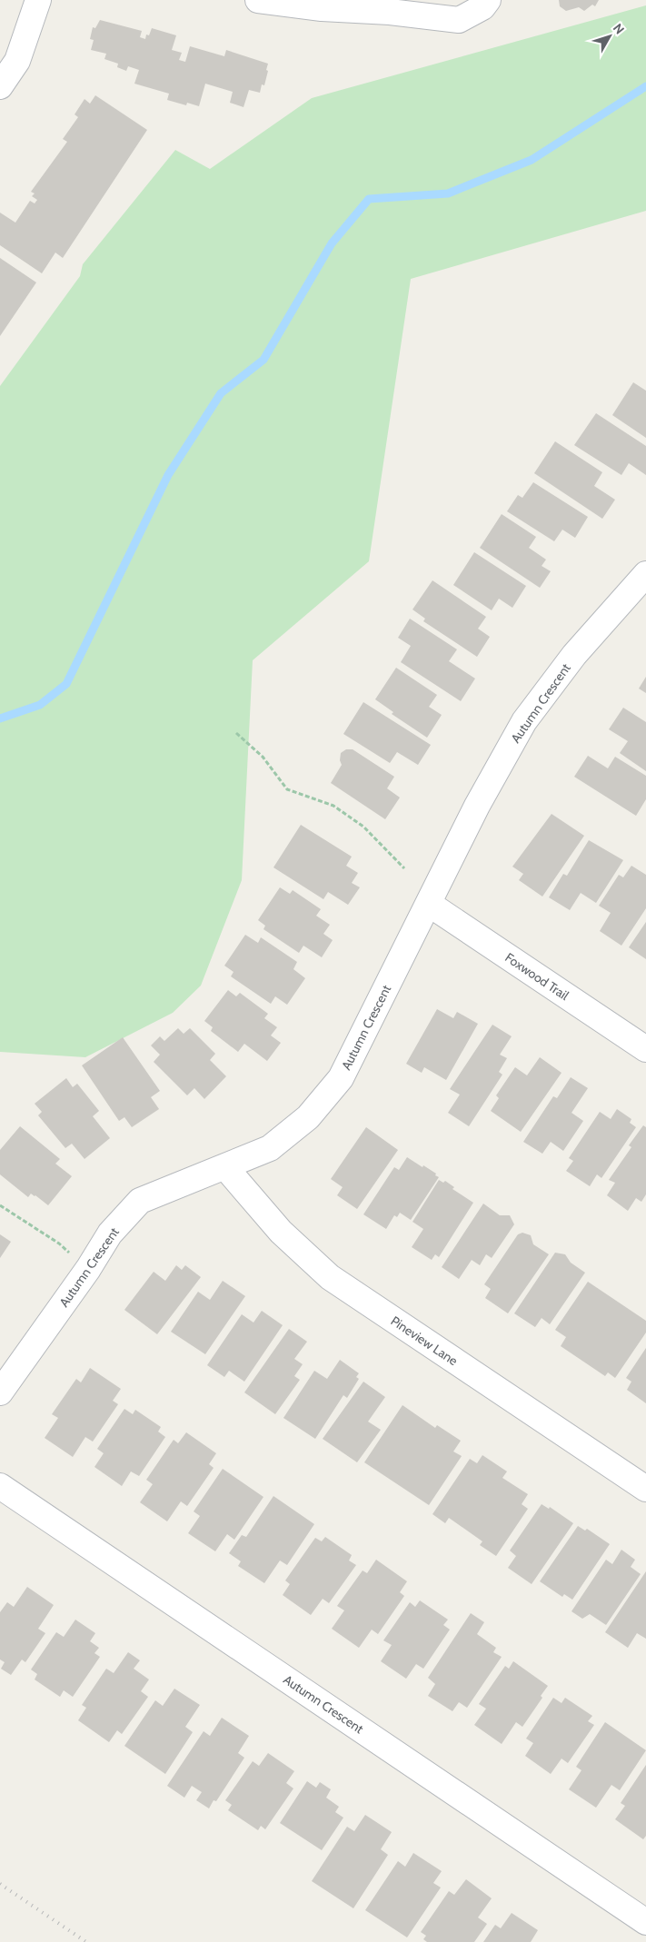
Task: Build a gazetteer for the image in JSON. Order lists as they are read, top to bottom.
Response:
{
  "streets": {
    "street": ["Autumn Crescent", "Foxwood Trail", "Pineview Lane"]
  },
  "crossings": [
    ["Autumn Crescent", "Foxwood Trail"],
    ["Autumn Crescent", "Pineview Lane"]
  ],
  "north": "top right"
}
